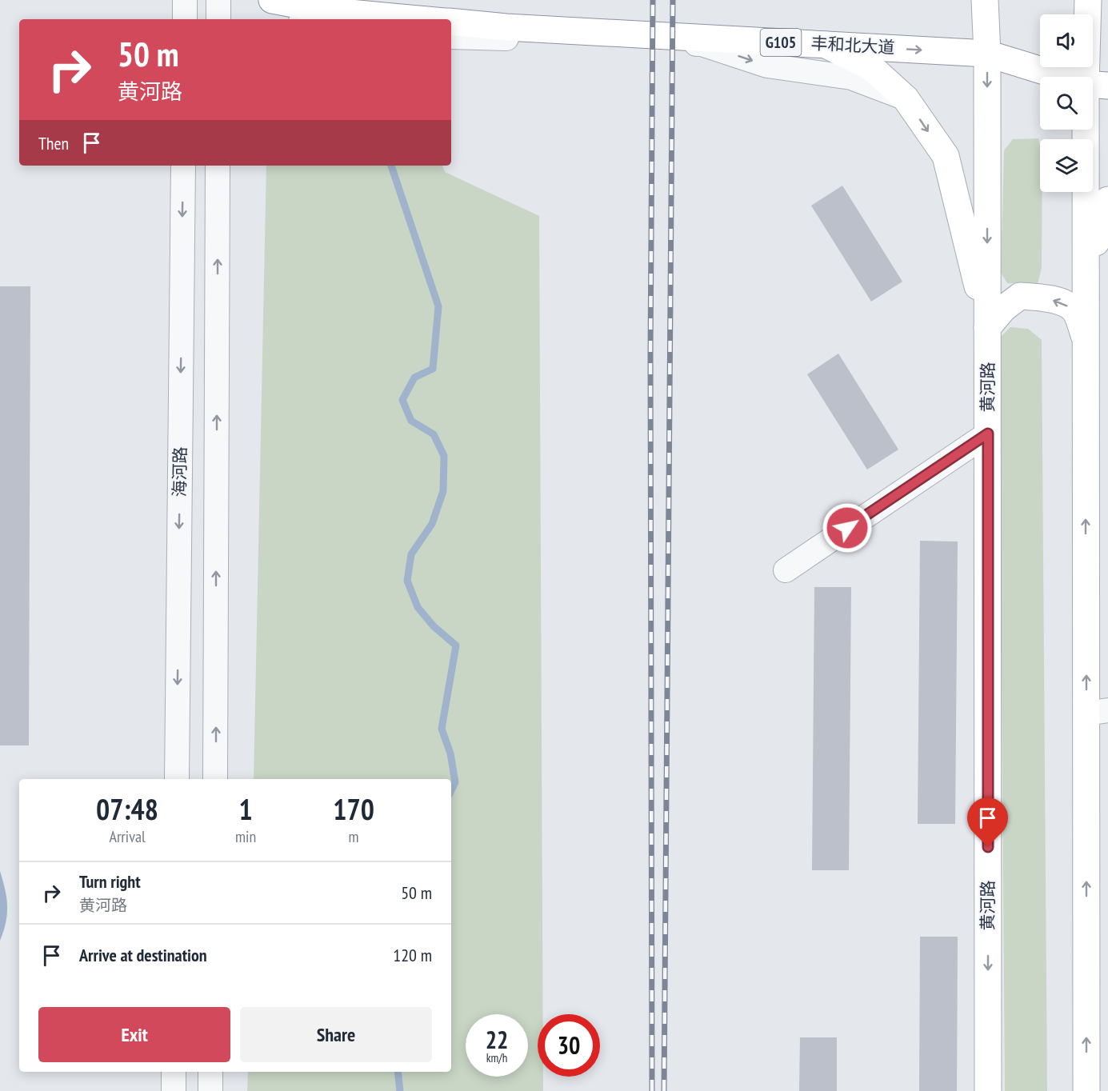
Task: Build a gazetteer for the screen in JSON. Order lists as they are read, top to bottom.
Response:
{
  "streets": {
    "main road": ["G105", "丰和北大道", "黄河路"],
    "street": ["海河路"]
  },
  "crossings": [
    ["丰和北大道", "黄河路"]
  ],
  "page": {
    "turn": ["50 m", "黄河路"],
    "then": "Then",
    "eta": [
      "07:48",
      "Arrival",
      "1",
      "min",
      "170",
      "m"
    ],
    "list": [
      {
        "name": "Turn right",
        "note": "黄河路",
        "value": "50 m"
      },
      {
        "name": "Arrive at destination",
        "value": "120 m"
      }
    ],
    "buttons": ["Exit", "Share"],
    "speed": "22 km/h",
    "limit": "30"
  }
}
